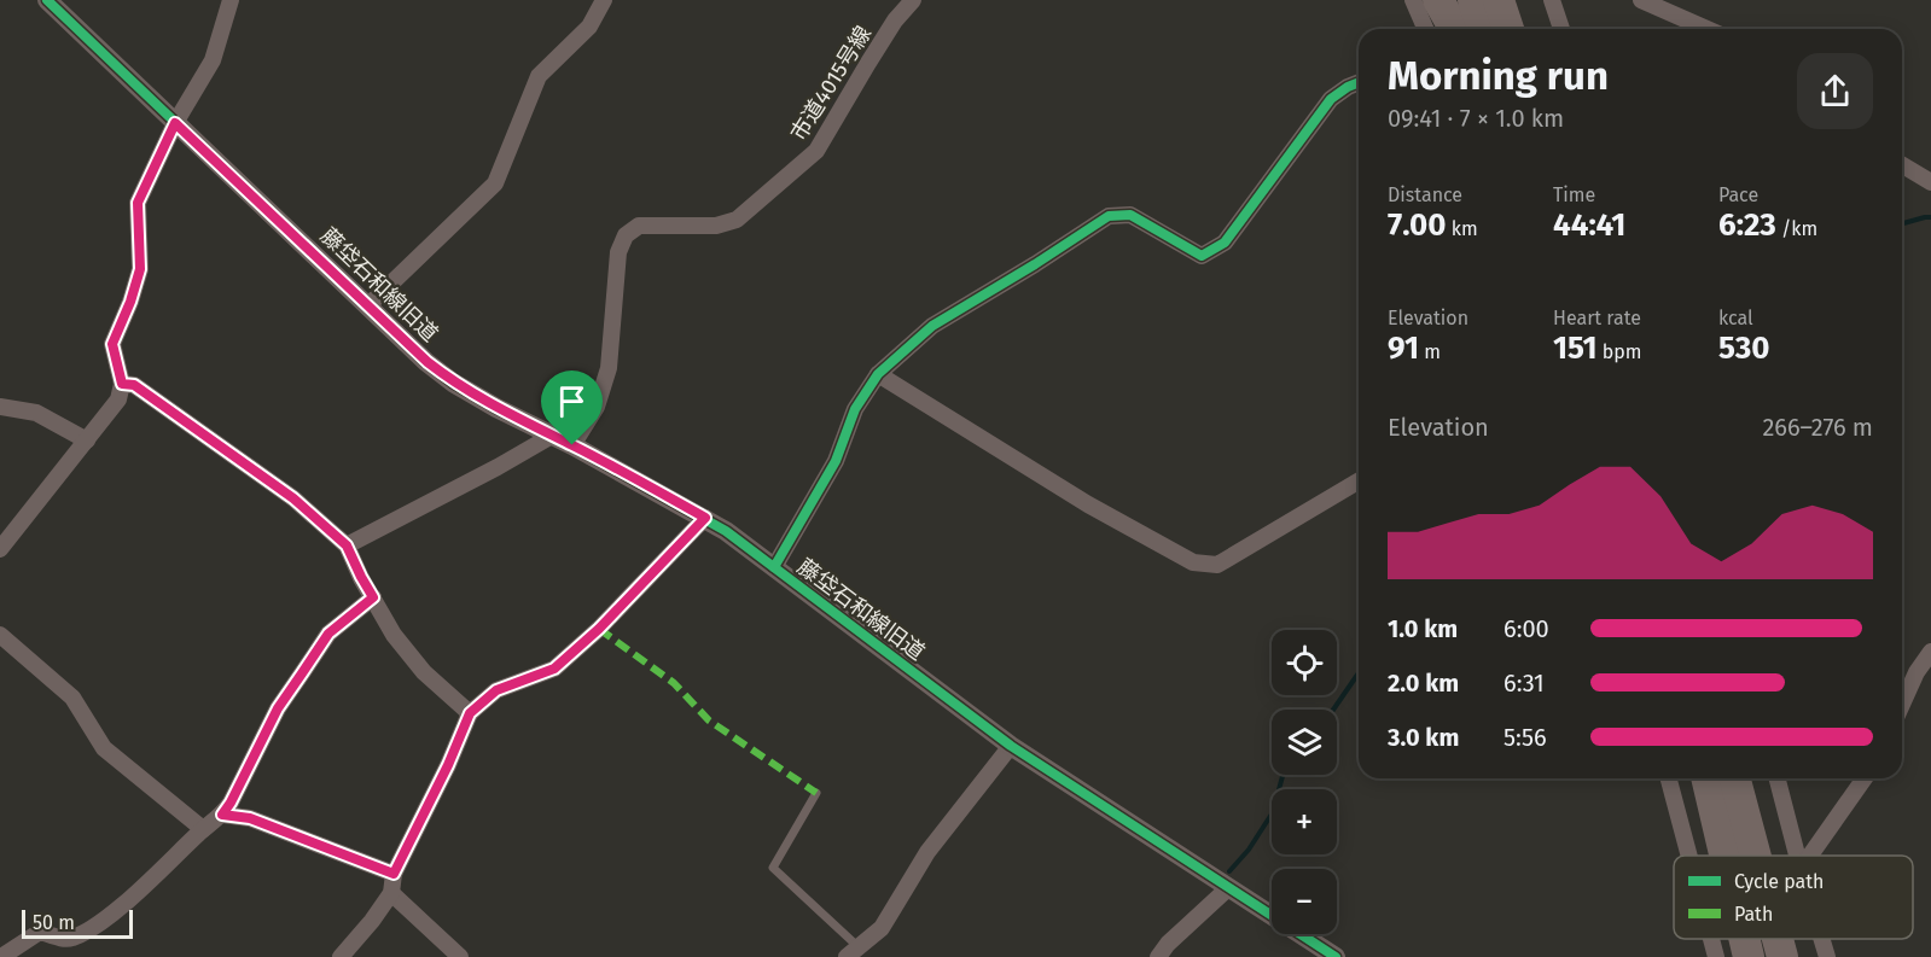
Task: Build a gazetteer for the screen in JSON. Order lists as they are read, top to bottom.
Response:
{
  "streets": {
    "street": ["市道4015号線", "藤垈石和線旧道"]
  },
  "crossings": [
    ["市道4015号線", "藤垈石和線旧道"]
  ],
  "legend": ["Cycle path", "Path"],
  "scale_bar": "50 m",
  "page": {
    "heading": ["Morning run", "09:41 · 7 × 1.0 km"],
    "stats": [
      ["Distance", "7.00 km"],
      ["Time", "44:41"],
      ["Pace", "6:23 /km"],
      ["Elevation", "91 m"],
      ["Heart rate", "151 bpm"],
      ["kcal", "530"]
    ],
    "chart": ["Elevation", "266–276 m"],
    "list": [
      {
        "name": "1.0 km",
        "note": "6:00"
      },
      {
        "name": "2.0 km",
        "note": "6:31"
      },
      {
        "name": "3.0 km",
        "note": "5:56"
      }
    ],
    "map_buttons": ["+", "−"],
    "scale": "50 m"
  }
}
